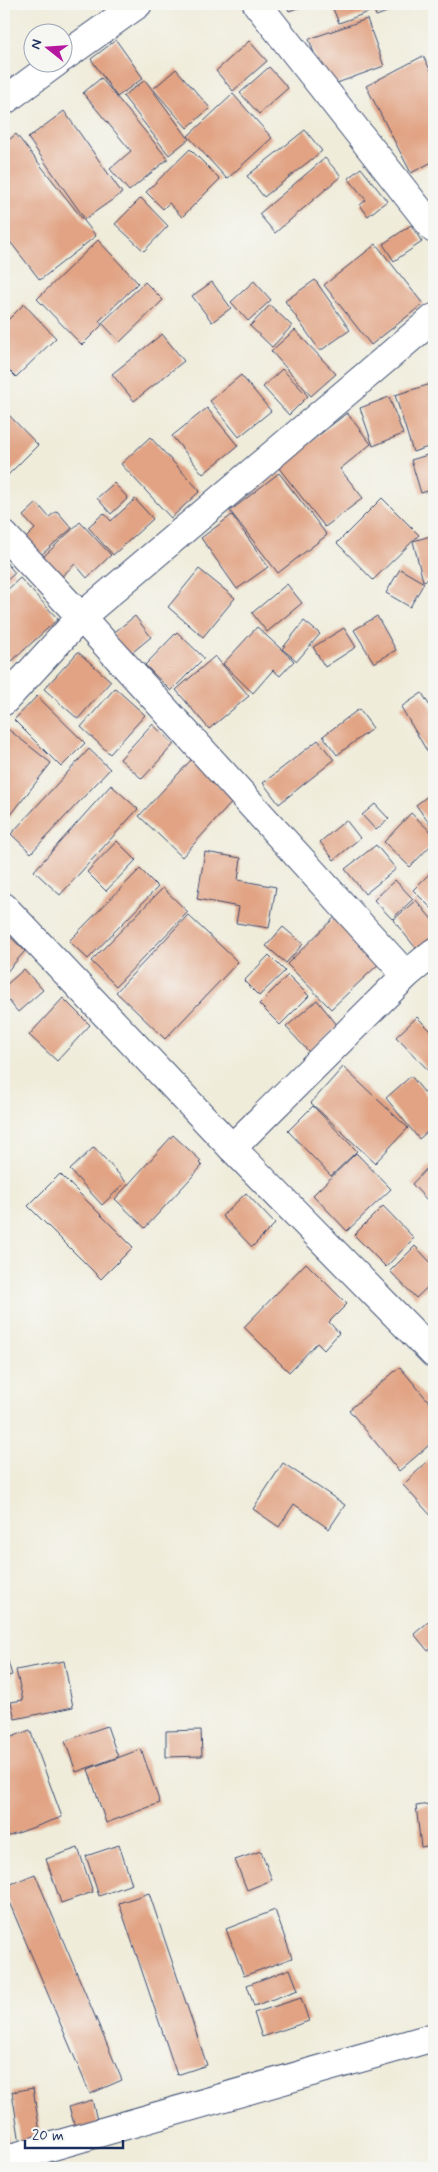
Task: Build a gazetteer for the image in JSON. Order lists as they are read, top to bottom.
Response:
{
  "scale_bar": "20 m",
  "north": "left"
}
